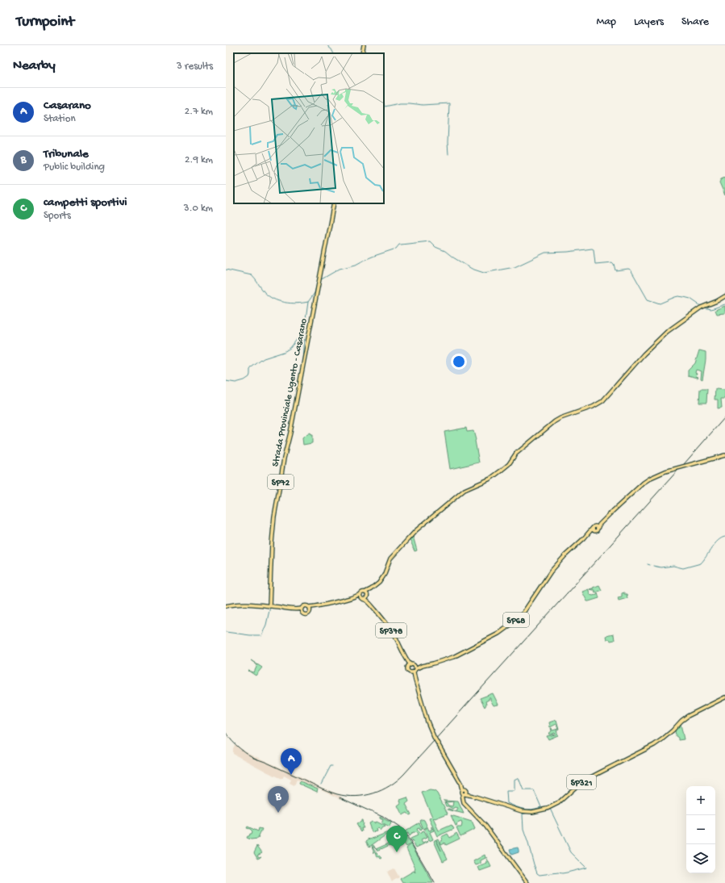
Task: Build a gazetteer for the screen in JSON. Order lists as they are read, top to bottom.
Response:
{
  "streets": {
    "main road": [
      "Strada Provinciale Ugento - Casarano",
      "SP72",
      "SP68",
      "SP378",
      "SP321"
    ]
  },
  "crossings": [
    ["SP68", "SP378"],
    ["SP378", "SP321"]
  ],
  "page": {
    "header": "Turnpoint",
    "nav": ["Map", "Layers", "Share"],
    "heading": ["Nearby", "3 results"],
    "list": [
      {
        "mark": "A",
        "name": "Casarano",
        "note": "Station",
        "value": "2.7 km"
      },
      {
        "mark": "B",
        "name": "Tribunale",
        "note": "Public building",
        "value": "2.9 km"
      },
      {
        "mark": "C",
        "name": "campetti sportivi",
        "note": "Sports",
        "value": "3.0 km"
      }
    ],
    "pins": ["A", "B", "C"],
    "map_buttons": ["+", "−"]
  }
}
